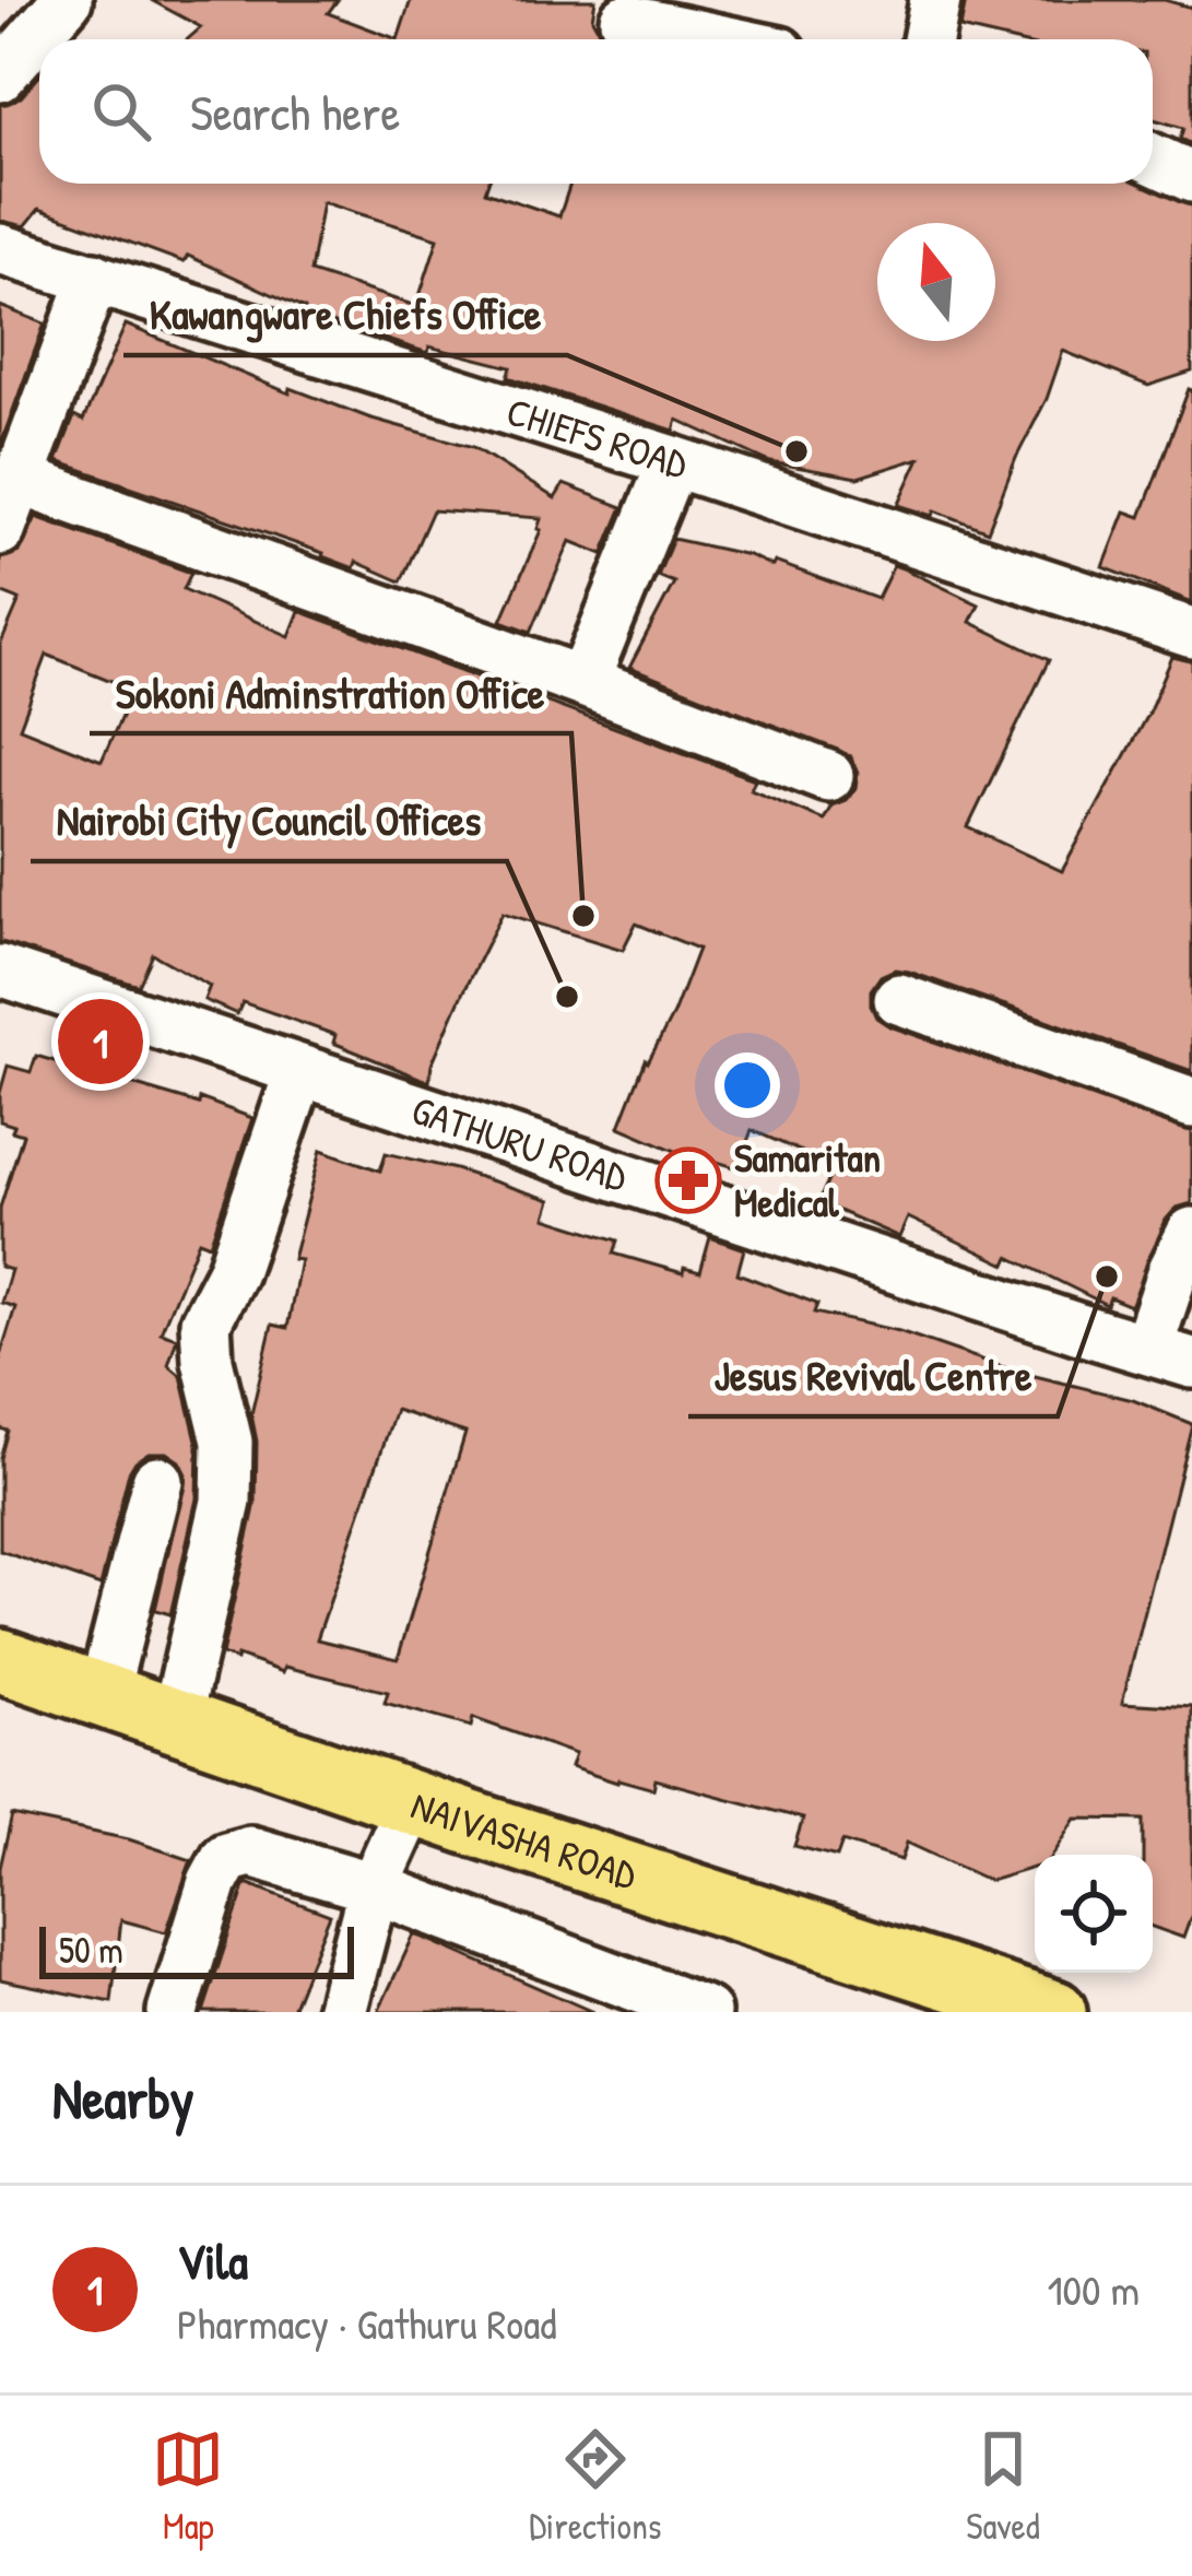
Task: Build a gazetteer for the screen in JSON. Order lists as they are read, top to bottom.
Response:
{
  "streets": {
    "main road": ["NAIVASHA ROAD"],
    "street": ["CHIEFS ROAD", "GATHURU ROAD"]
  },
  "places": {
    "other": [
      "Kawangware Chiefs Office",
      "Sokoni Adminstration Office",
      "Nairobi City Council Offices",
      "Jesus Revival Centre"
    ],
    "pharmacy": ["Samaritan Medical"]
  },
  "scale_bar": "50 m",
  "north": "top",
  "page": {
    "search": "Search here",
    "pins": "1",
    "scale": "50 m",
    "heading": "Nearby",
    "list": [
      {
        "mark": "1",
        "name": "Vila",
        "note": "Pharmacy · Gathuru Road",
        "value": "100 m"
      }
    ],
    "nav": ["Map", "Directions", "Saved"]
  }
}
